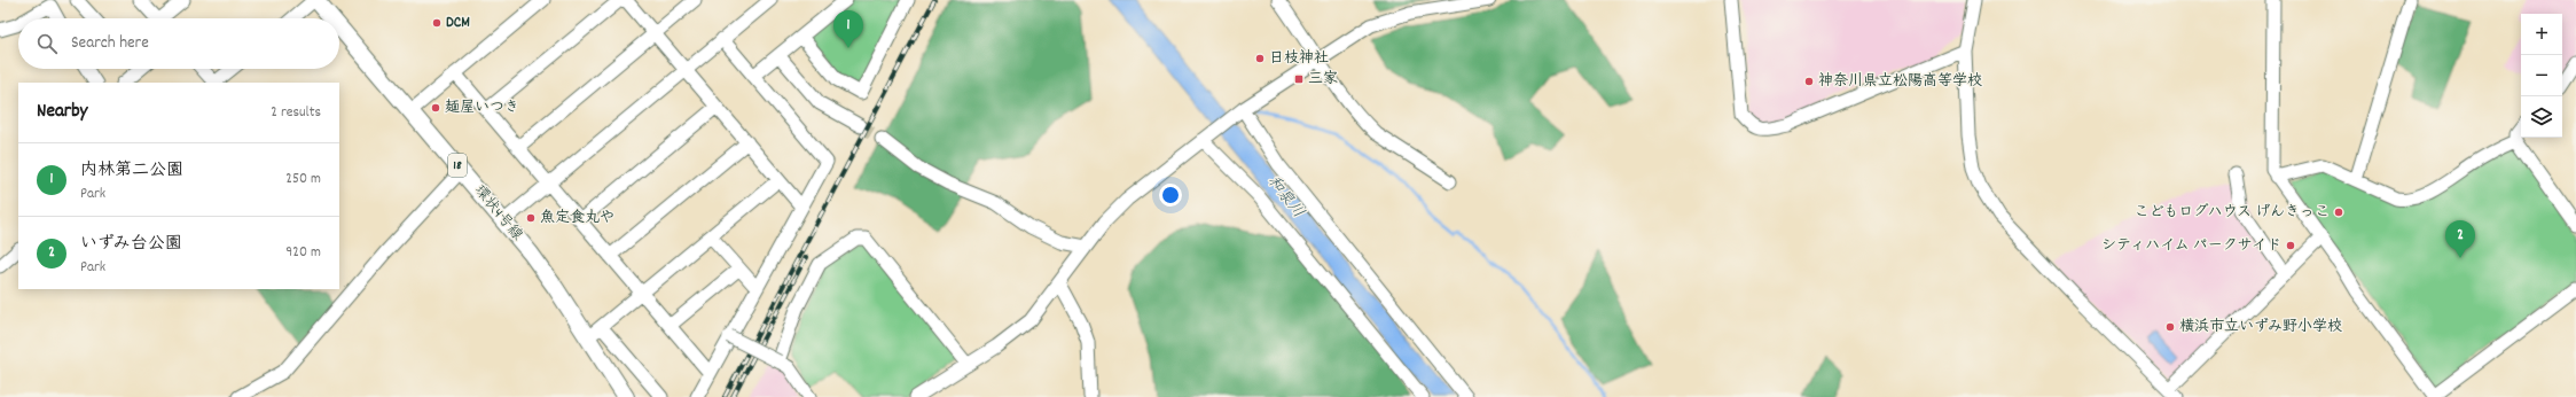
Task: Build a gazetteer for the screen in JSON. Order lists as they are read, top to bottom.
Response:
{
  "streets": {
    "main road": ["18", "環状4号線"]
  },
  "water": ["和泉川"],
  "places": {
    "other": [
      "DCM",
      "日枝神社",
      "神奈川県立松陽高等学校",
      "麺屋いつき",
      "こどもログハウス げんきっこ",
      "魚定食丸や",
      "シティハイム パークサイド",
      "横浜市立いずみ野小学校"
    ],
    "transit": ["三家"]
  },
  "page": {
    "pins": ["1", "2"],
    "map_buttons": ["+", "−"],
    "search": "Search here",
    "heading": ["Nearby", "2 results"],
    "list": [
      {
        "mark": "1",
        "name": "内林第二公園",
        "note": "Park",
        "value": "250 m"
      },
      {
        "mark": "2",
        "name": "いずみ台公園",
        "note": "Park",
        "value": "920 m"
      }
    ]
  }
}
